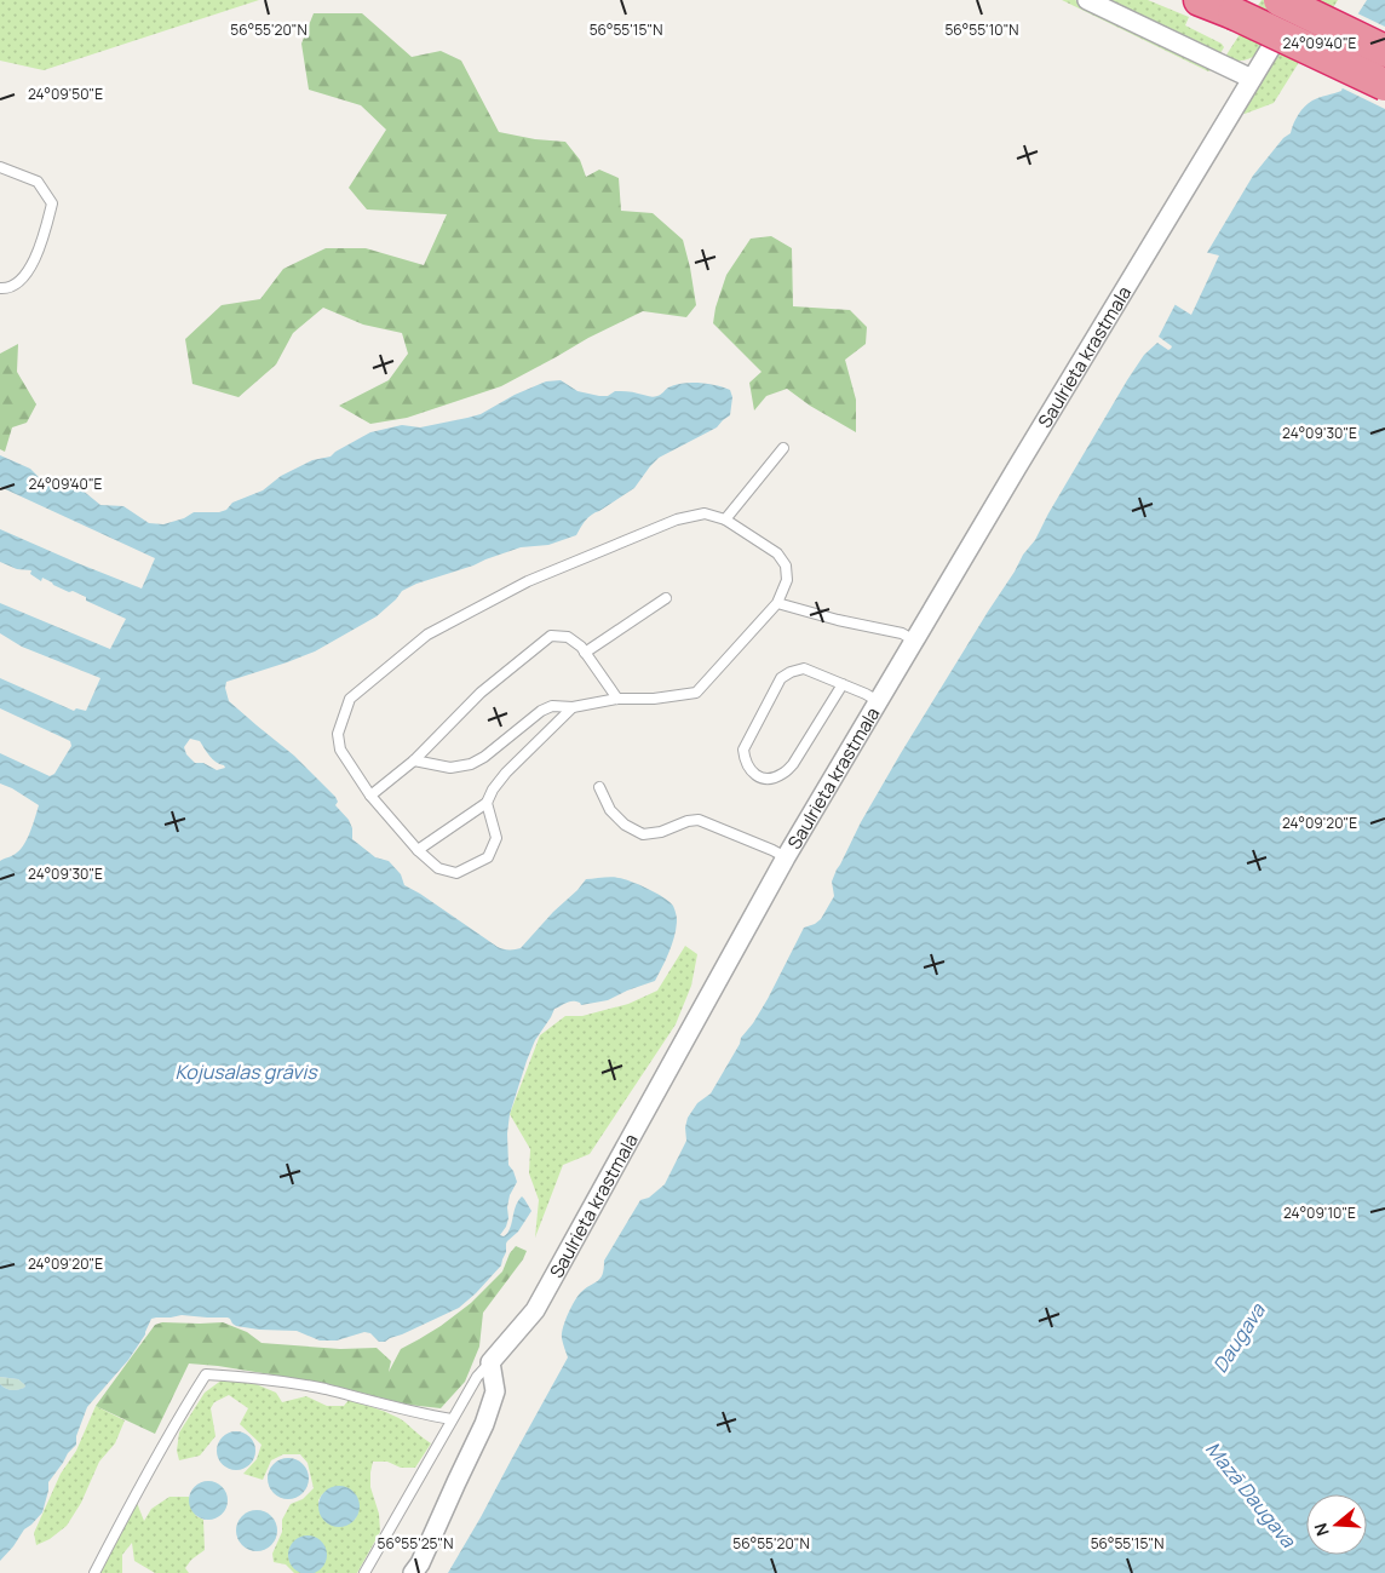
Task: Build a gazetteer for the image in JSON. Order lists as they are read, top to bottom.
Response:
{
  "streets": {
    "street": ["Saulrieta krastmala"]
  },
  "water": ["Kojusalas grāvis", "Daugava", "Mazā Daugava"],
  "north": "left",
  "coordinates": [
    "56°55'20\"N",
    "56°55'15\"N",
    "56°55'10\"N",
    "24°09'40\"E",
    "24°09'50\"E",
    "24°09'30\"E",
    "24°09'20\"E",
    "24°09'10\"E",
    "56°55'25\"N"
  ]
}
